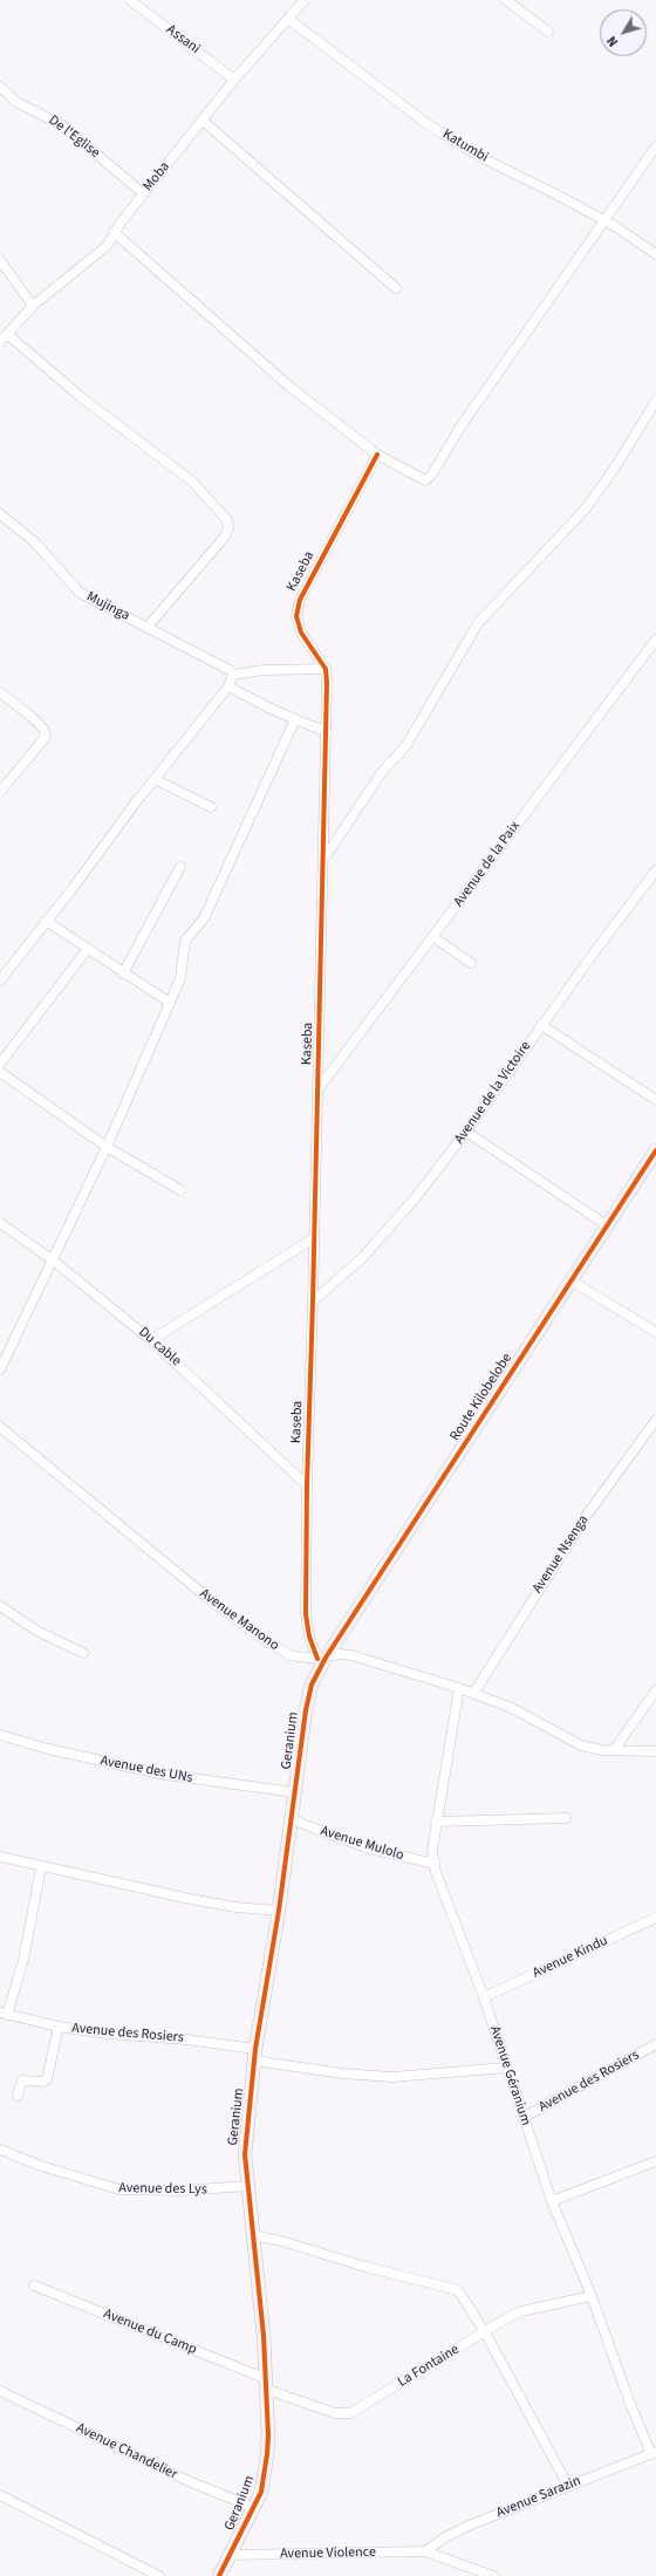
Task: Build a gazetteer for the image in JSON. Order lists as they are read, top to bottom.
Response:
{
  "streets": {
    "street": [
      "Assani",
      "De l'Eglise",
      "Katumbi",
      "Moba",
      "Kaseba",
      "Mujinga",
      "Avenue de la Paix",
      "Avenue de la Victoire",
      "Du cable",
      "Route Kilobelobe",
      "Avenue Nsenga",
      "Avenue Manono",
      "Geranium",
      "Avenue des UNs",
      "Avenue Mulolo",
      "Avenue Kindu",
      "Avenue des Rosiers",
      "Avenue Géranium",
      "Avenue des Lys",
      "Avenue du Camp",
      "La Fontaine",
      "Avenue Chandelier",
      "Avenue Sarazin",
      "Avenue Violence"
    ]
  },
  "crossings": [
    ["Assani", "Moba"],
    ["De l'Eglise", "Moba"],
    ["Katumbi", "Moba"],
    ["Kaseba", "Avenue de la Paix"],
    ["Kaseba", "Avenue de la Victoire"],
    ["Kaseba", "Du cable"],
    ["Kaseba", "Route Kilobelobe"],
    ["Kaseba", "Avenue Manono"],
    ["Kaseba", "Geranium"],
    ["Route Kilobelobe", "Avenue Manono"],
    ["Route Kilobelobe", "Geranium"],
    ["Avenue Nsenga", "Avenue Manono"],
    ["Avenue Manono", "Geranium"],
    ["Avenue Manono", "Avenue Géranium"],
    ["Geranium", "Avenue des UNs"],
    ["Geranium", "Avenue Mulolo"],
    ["Geranium", "Avenue des Rosiers"],
    ["Geranium", "Avenue des Lys"],
    ["Geranium", "Avenue du Camp"],
    ["Geranium", "La Fontaine"],
    ["Geranium", "Avenue Chandelier"],
    ["Geranium", "Avenue Violence"],
    ["Avenue Mulolo", "Avenue Géranium"],
    ["Avenue Kindu", "Avenue Géranium"],
    ["Avenue des Rosiers", "Avenue Géranium"],
    ["Avenue Géranium", "La Fontaine"],
    ["Avenue Géranium", "Avenue Sarazin"],
    ["Avenue du Camp", "La Fontaine"],
    ["Avenue Sarazin", "Avenue Violence"]
  ],
  "north": "bottom left"
}
